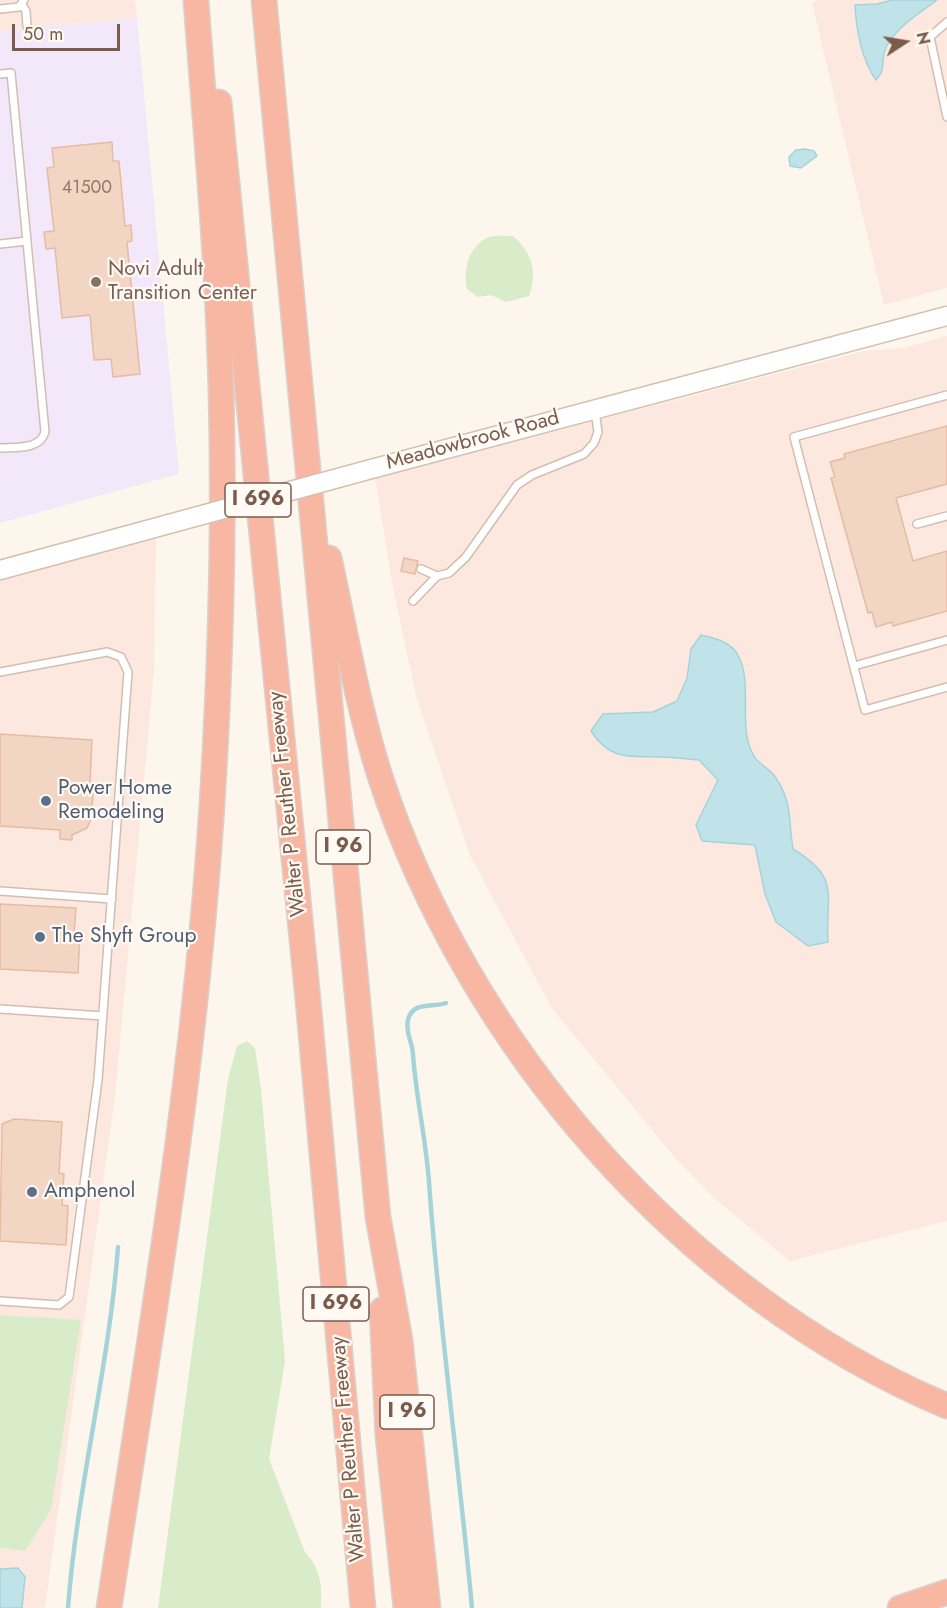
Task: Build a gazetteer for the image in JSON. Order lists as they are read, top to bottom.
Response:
{
  "streets": {
    "highway": ["I 696", "Walter P Reuther Freeway", "I 96"],
    "street": ["Meadowbrook Road"]
  },
  "crossings": [
    ["Walter P Reuther Freeway", "I 96"]
  ],
  "places": [
    "Novi Adult Transition Center",
    "Power Home Remodeling",
    "The Shyft Group",
    "Amphenol"
  ],
  "house_numbers": ["41500"],
  "scale_bar": "50 m",
  "north": "right"
}
